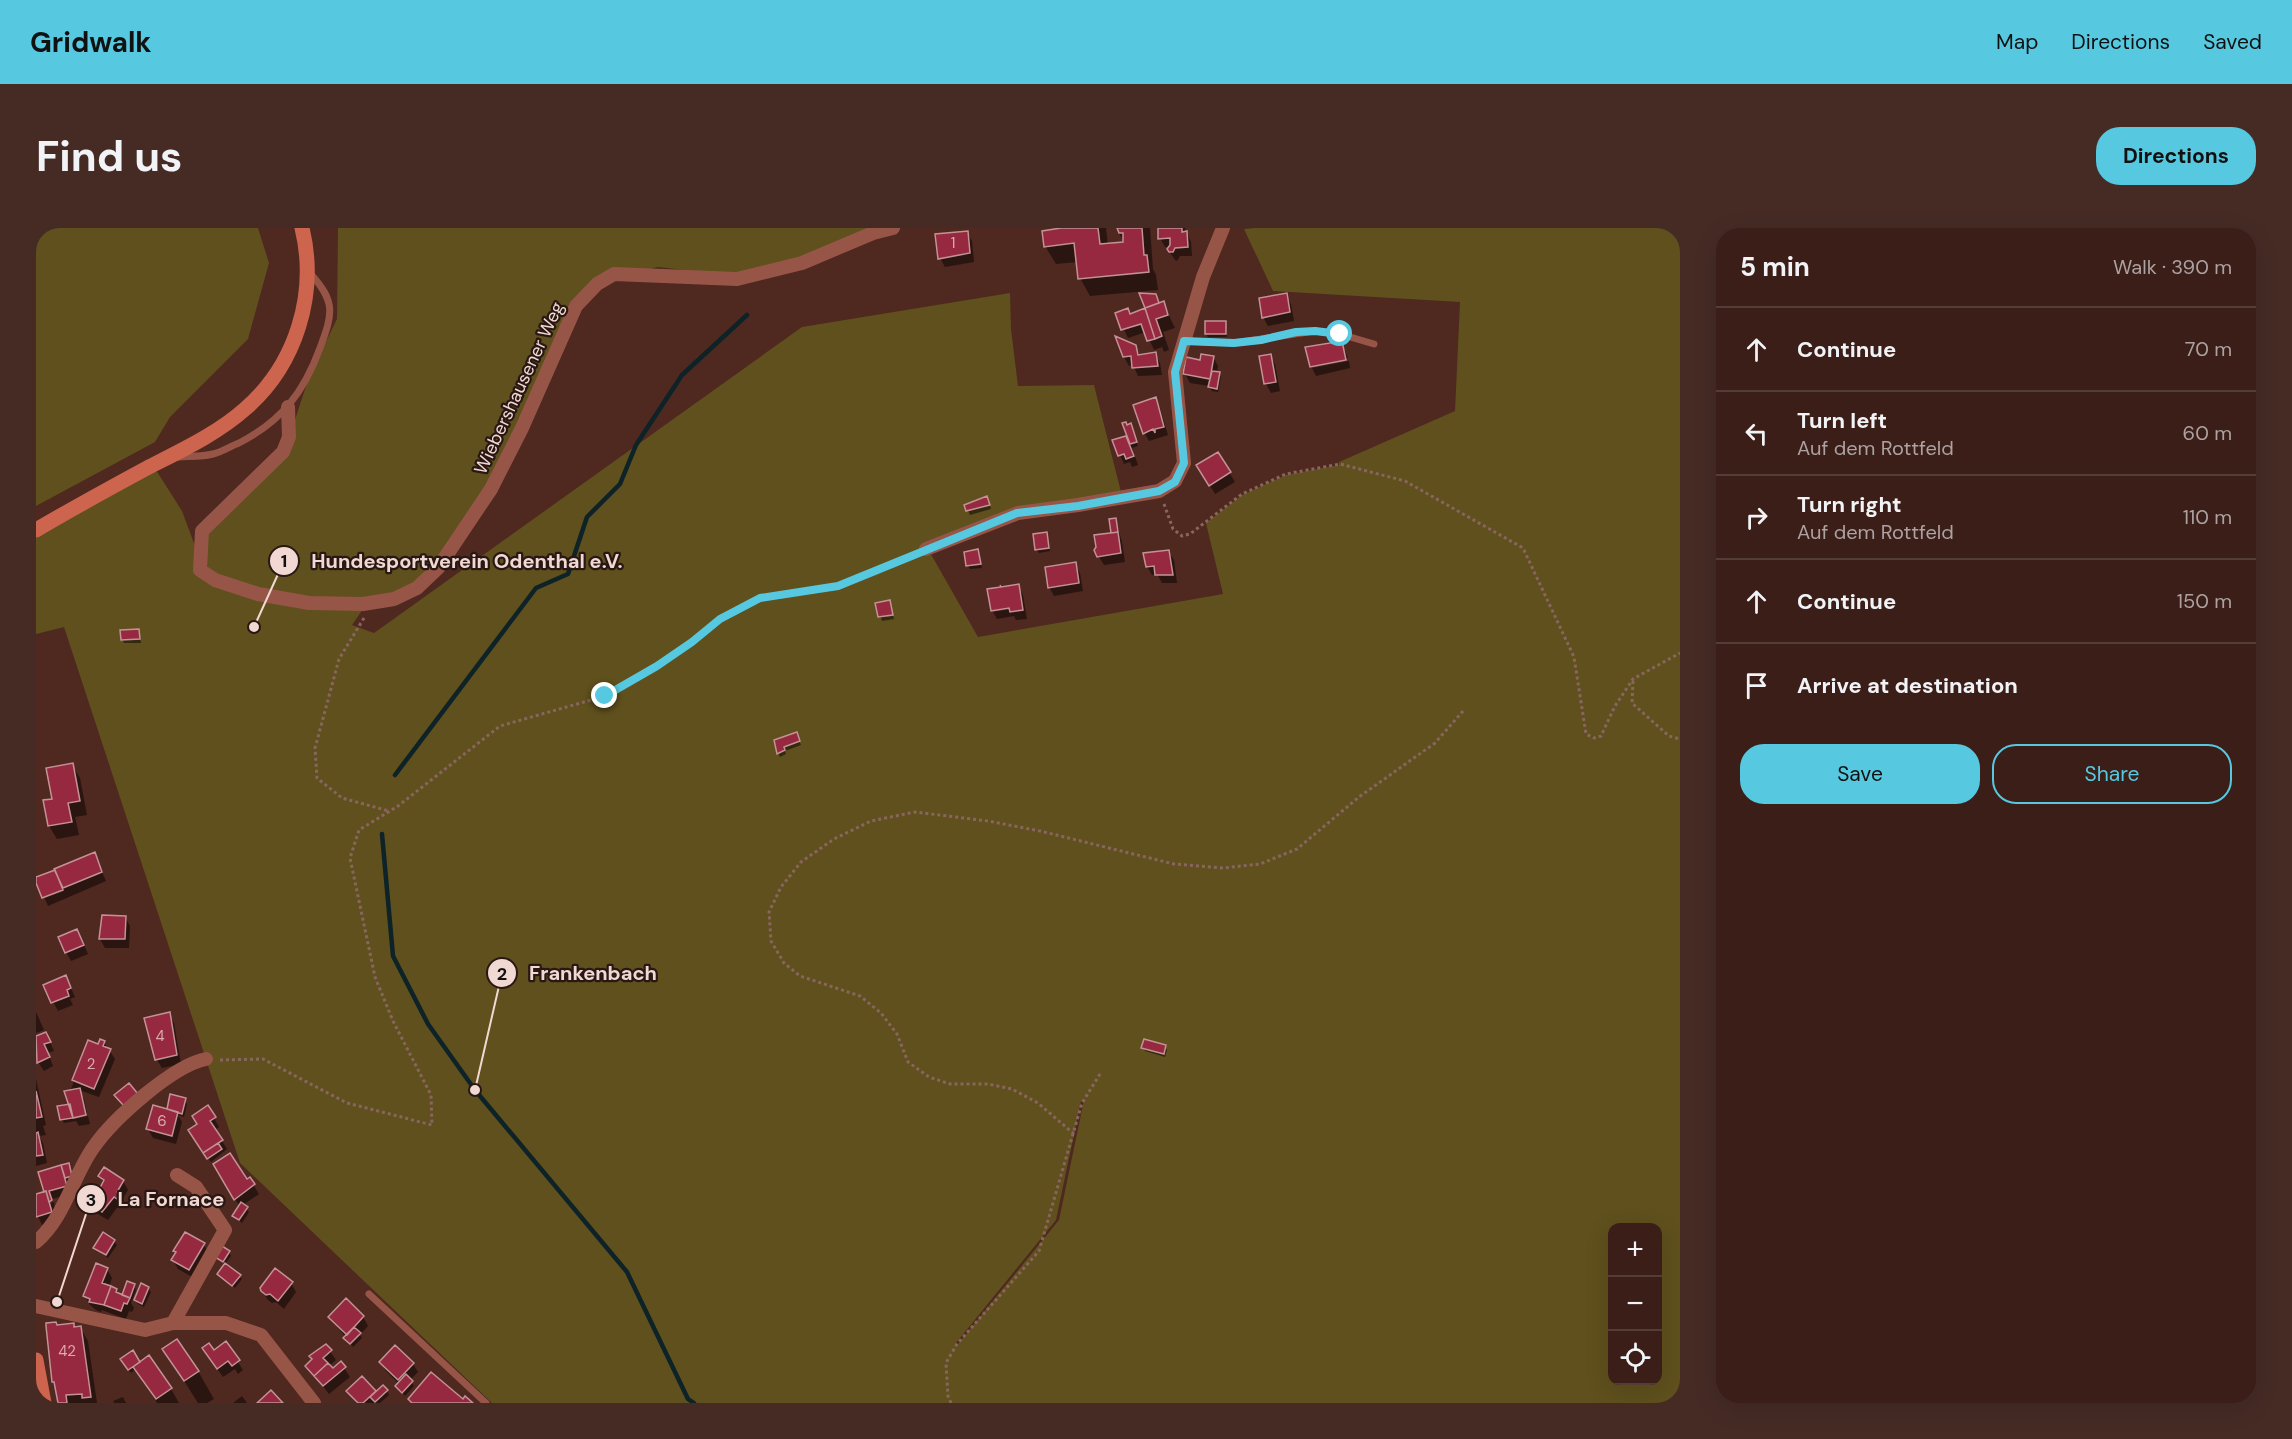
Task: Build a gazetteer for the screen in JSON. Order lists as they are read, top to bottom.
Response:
{
  "streets": {
    "street": ["Wiebershausener Weg"]
  },
  "places": ["Hundesportverein Odenthal e.V.", "Frankenbach", "La Fornace"],
  "house_numbers": [
    "1",
    "4",
    "2",
    "6",
    "42"
  ],
  "page": {
    "header": "Gridwalk",
    "nav": ["Map", "Directions", "Saved"],
    "buttons": [
      "Directions",
      ["Save", "Share"]
    ],
    "title": "Find us",
    "heading": ["5 min", "Walk · 390 m"],
    "list": [
      ["Continue", "70 m"],
      ["Turn left", "Auf dem Rottfeld", "60 m"],
      ["Turn right", "Auf dem Rottfeld", "110 m"],
      ["Continue", "150 m"],
      "Arrive at destination"
    ],
    "map_buttons": ["+", "−"]
  }
}
